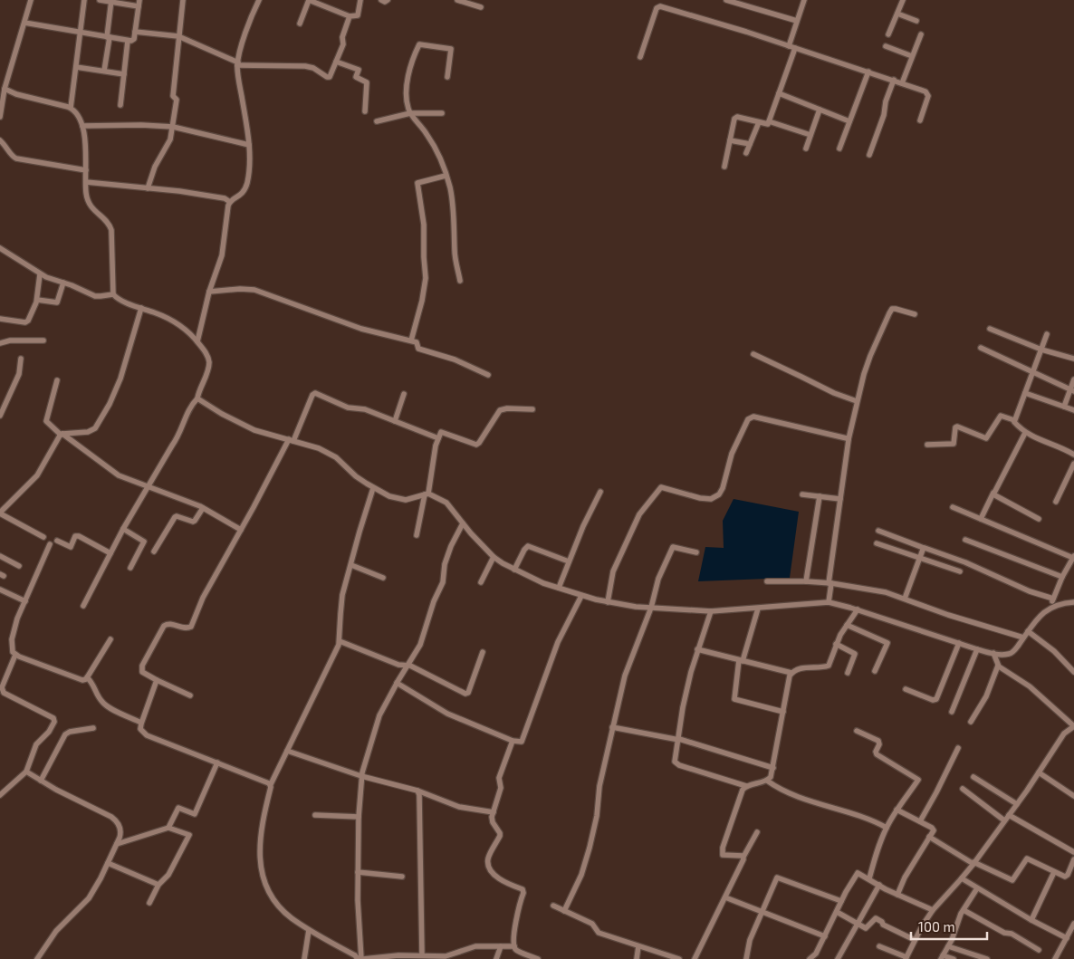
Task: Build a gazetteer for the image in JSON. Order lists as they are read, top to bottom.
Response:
{
  "scale_bar": "100 m"
}
